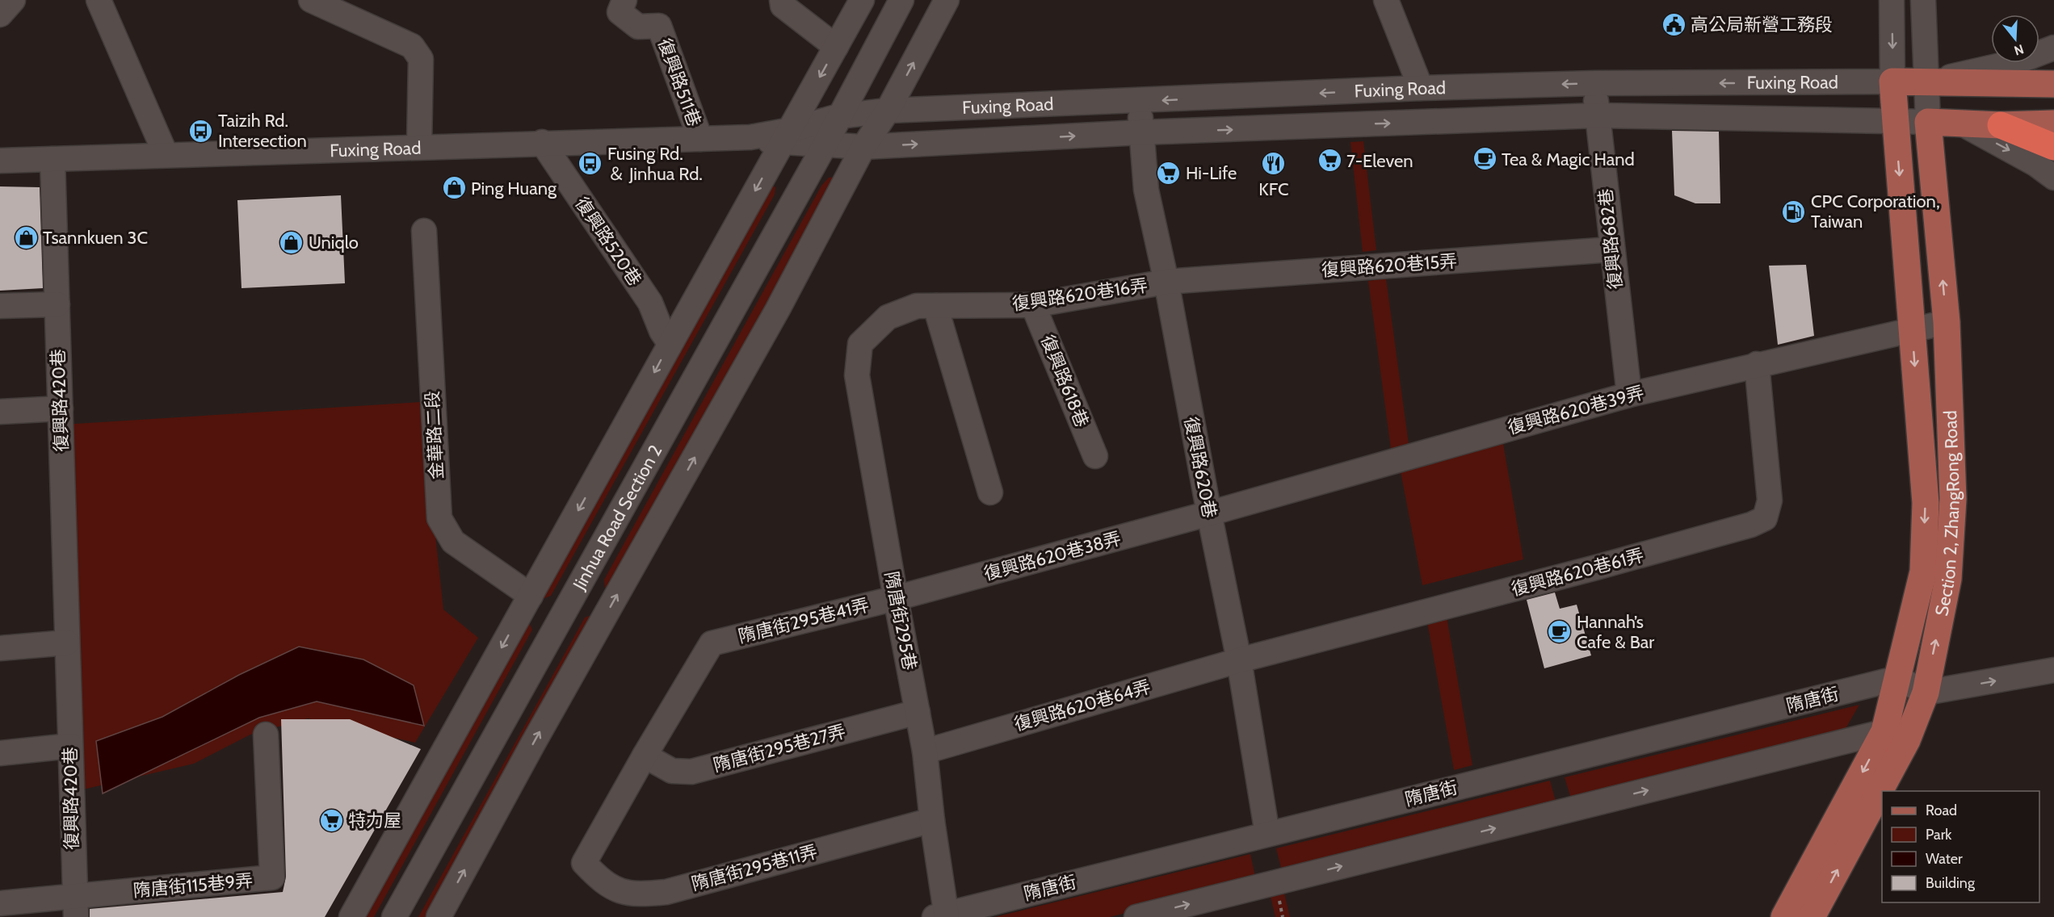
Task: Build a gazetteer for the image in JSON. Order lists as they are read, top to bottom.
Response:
{
  "streets": {
    "main road": ["Fuxing Road", "Section 2, ZhangRong Road"],
    "street": [
      "復興路511巷",
      "復興路682巷",
      "復興路520巷",
      "復興路620巷15弄",
      "復興路620巷16弄",
      "復興路618巷",
      "復興路420巷",
      "復興路620巷39弄",
      "金華路二段",
      "復興路620巷",
      "Jinhua Road Section 2",
      "復興路620巷38弄",
      "復興路620巷61弄",
      "隋唐街295巷41弄",
      "隋唐街295巷",
      "隋唐街",
      "復興路620巷64弄",
      "隋唐街295巷27弄",
      "隋唐街295巷11弄",
      "隋唐街115巷9弄"
    ]
  },
  "crossings": [
    ["復興路511巷", "Fuxing Road"],
    ["Fuxing Road", "復興路682巷"],
    ["Fuxing Road", "復興路520巷"],
    ["Fuxing Road", "復興路420巷"],
    ["Fuxing Road", "復興路620巷"],
    ["Fuxing Road", "Section 2, ZhangRong Road"],
    ["Fuxing Road", "Jinhua Road Section 2"],
    ["復興路682巷", "復興路620巷15弄"],
    ["復興路682巷", "復興路620巷39弄"],
    ["復興路520巷", "Jinhua Road Section 2"],
    ["復興路620巷15弄", "復興路620巷16弄"],
    ["復興路620巷15弄", "復興路620巷"],
    ["復興路620巷16弄", "復興路618巷"],
    ["復興路620巷16弄", "復興路620巷"],
    ["復興路620巷16弄", "隋唐街295巷"],
    ["復興路420巷", "隋唐街115巷9弄"],
    ["復興路620巷39弄", "復興路620巷"],
    ["復興路620巷39弄", "Section 2, ZhangRong Road"],
    ["復興路620巷39弄", "復興路620巷38弄"],
    ["復興路620巷39弄", "復興路620巷61弄"],
    ["金華路二段", "Jinhua Road Section 2"],
    ["復興路620巷", "復興路620巷38弄"],
    ["復興路620巷", "復興路620巷61弄"],
    ["復興路620巷", "隋唐街"],
    ["復興路620巷", "復興路620巷64弄"],
    ["Section 2, ZhangRong Road", "隋唐街"],
    ["復興路620巷38弄", "隋唐街295巷41弄"],
    ["復興路620巷38弄", "隋唐街295巷"],
    ["復興路620巷61弄", "復興路620巷64弄"],
    ["隋唐街295巷41弄", "隋唐街295巷"],
    ["隋唐街295巷41弄", "隋唐街295巷27弄"],
    ["隋唐街295巷41弄", "隋唐街295巷11弄"],
    ["隋唐街295巷", "隋唐街"],
    ["隋唐街295巷", "復興路620巷64弄"],
    ["隋唐街295巷", "隋唐街295巷27弄"],
    ["隋唐街295巷", "隋唐街295巷11弄"],
    ["隋唐街295巷27弄", "隋唐街295巷11弄"]
  ],
  "places": {
    "public building": ["高公局新營工務段"],
    "bus stop": ["Taizih Rd. Intersection", "Fusing Rd. ＆ Jinhua Rd."],
    "cafe": ["Tea & Magic Hand", "Hannah’s Cafe & Bar"],
    "supermarket": ["7-Eleven", "Hi-Life", "特力屋"],
    "restaurant": ["KFC"],
    "shop": ["Ping Huang", "Tsannkuen 3C", "Uniqlo"],
    "fuel station": ["CPC Corporation, Taiwan"]
  },
  "legend": [
    "Road",
    "Park",
    "Water",
    "Building"
  ],
  "north": "bottom"
}
